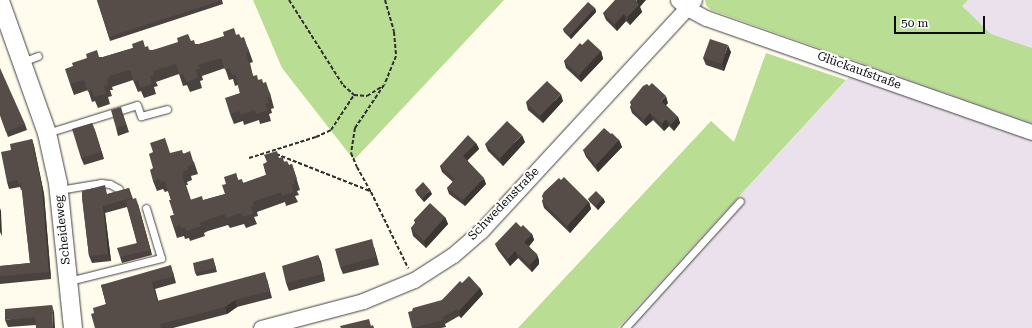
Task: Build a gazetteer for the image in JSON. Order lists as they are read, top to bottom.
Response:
{
  "streets": {
    "street": ["Glückaufstraße", "Schwedenstraße", "Scheideweg"]
  },
  "crossings": [
    ["Glückaufstraße", "Schwedenstraße"]
  ],
  "scale_bar": "50 m"
}
